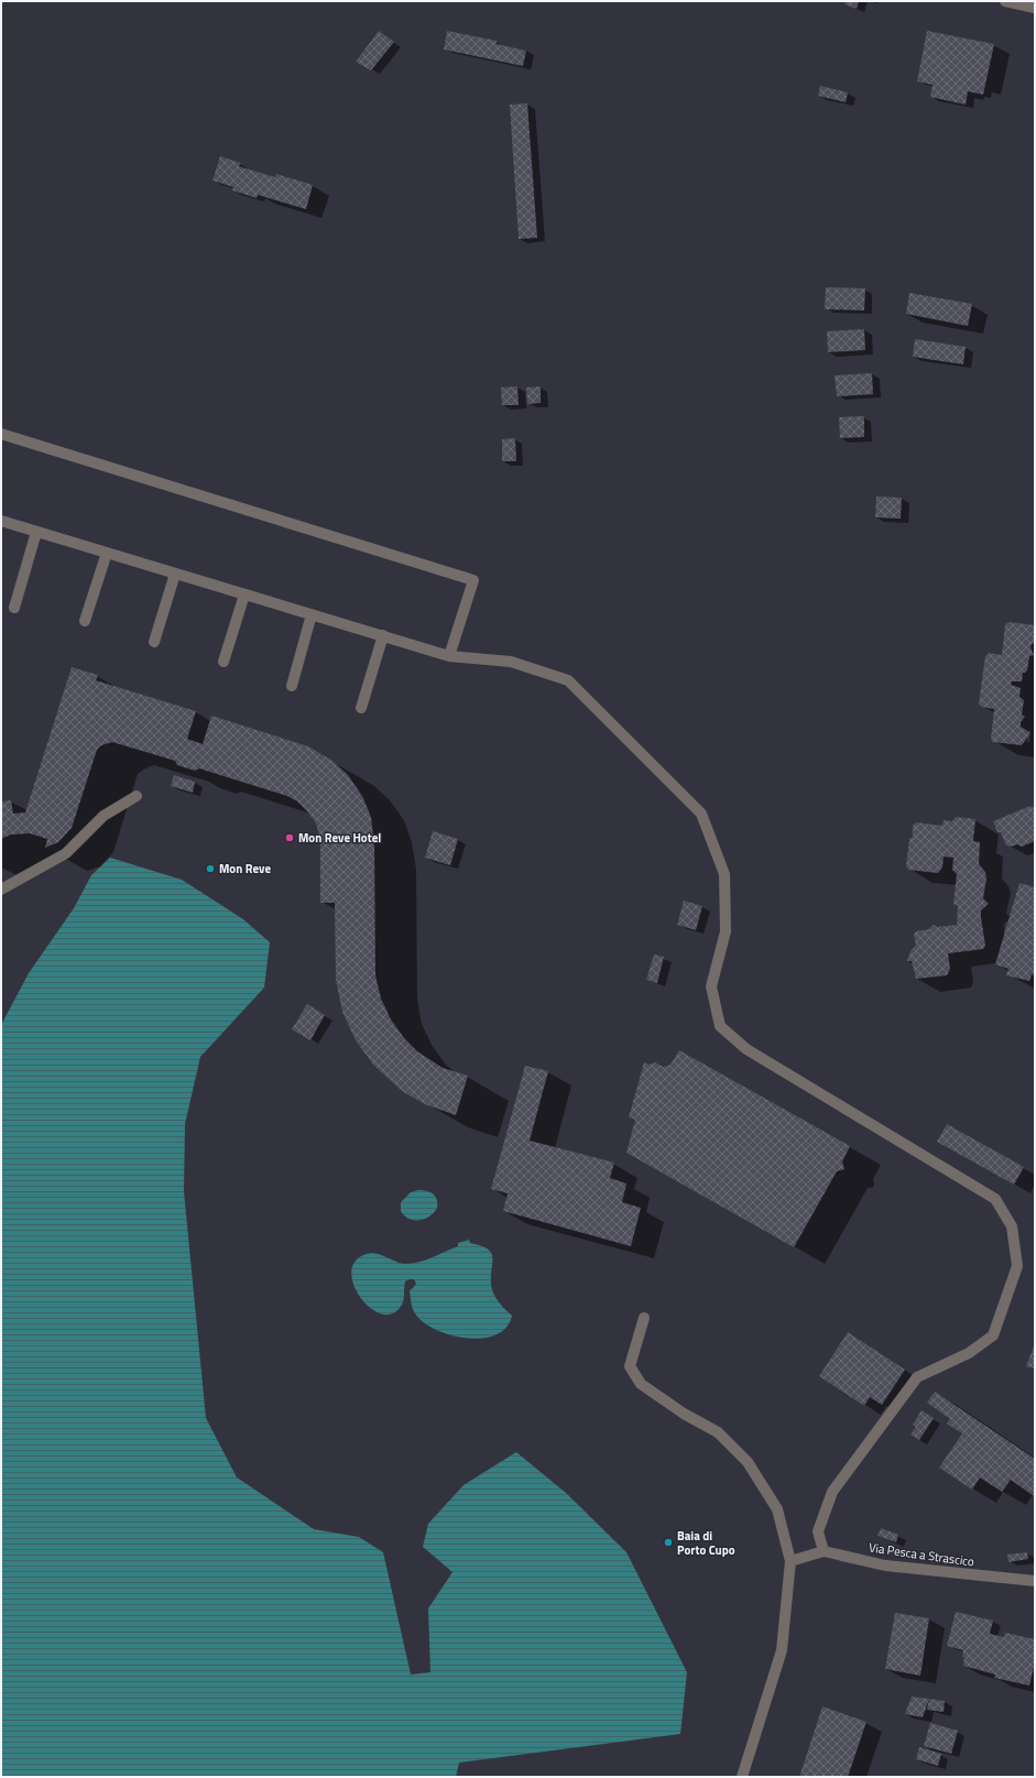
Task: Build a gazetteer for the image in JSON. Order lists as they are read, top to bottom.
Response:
{
  "streets": {
    "street": ["Via Pesca a Strascico"]
  },
  "places": ["Mon Reve Hotel", "Mon Reve", "Baia di Porto Cupo"]
}
